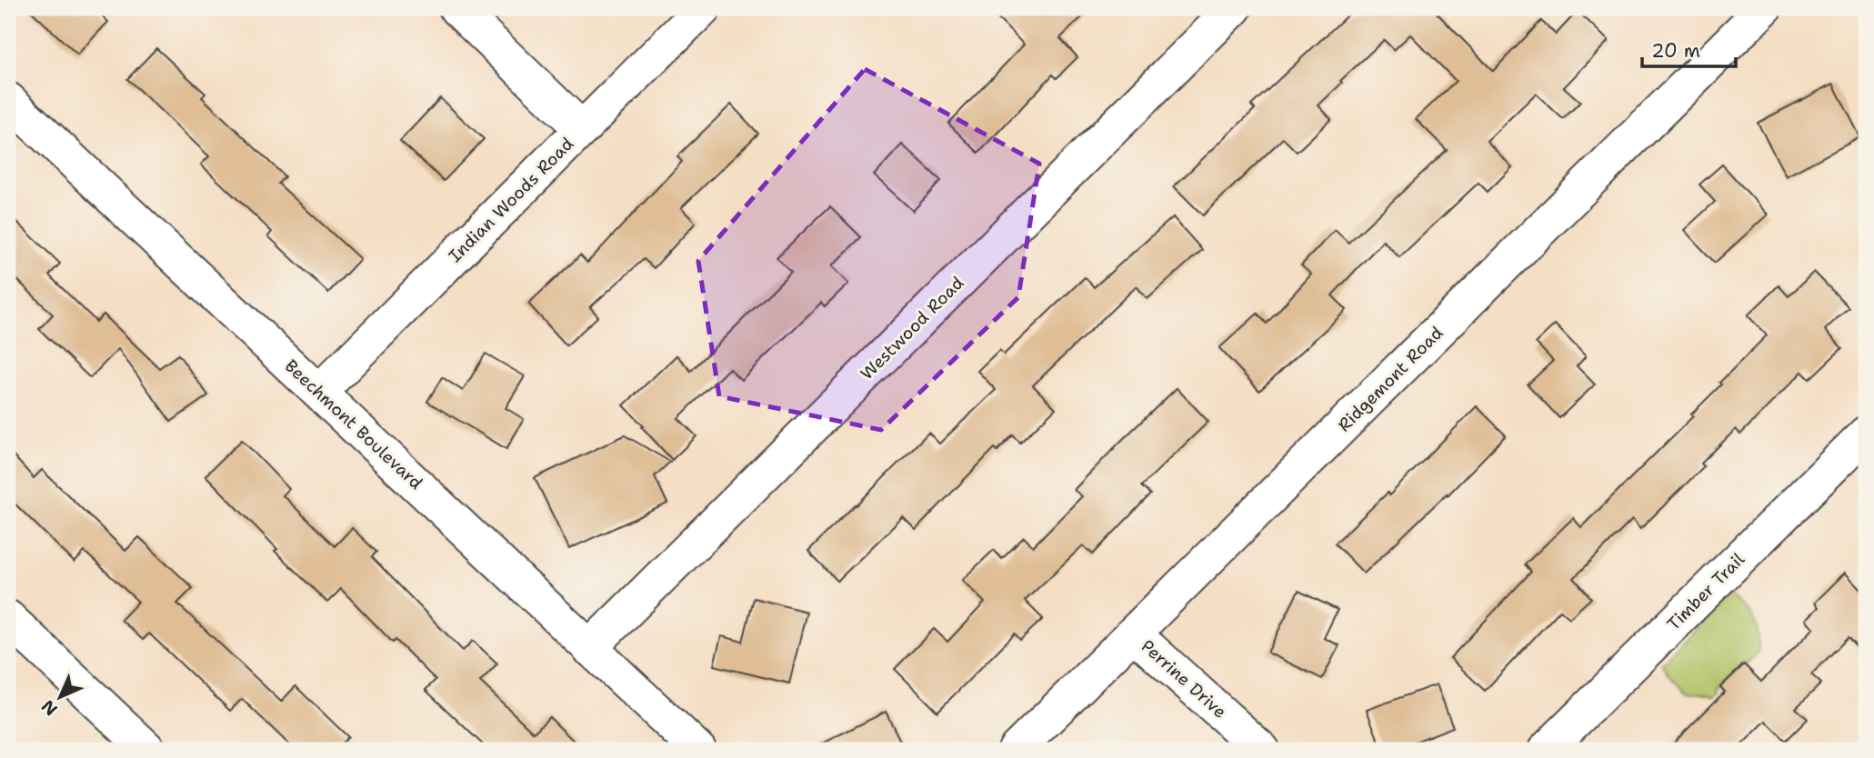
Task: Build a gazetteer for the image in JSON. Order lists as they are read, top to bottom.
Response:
{
  "streets": {
    "street": [
      "Indian Woods Road",
      "Westwood Road",
      "Ridgemont Road",
      "Beechmont Boulevard",
      "Timber Trail",
      "Perrine Drive"
    ]
  },
  "crossings": [
    ["Indian Woods Road", "Beechmont Boulevard"],
    ["Westwood Road", "Beechmont Boulevard"],
    ["Ridgemont Road", "Perrine Drive"]
  ],
  "scale_bar": "20 m",
  "north": "bottom left"
}
